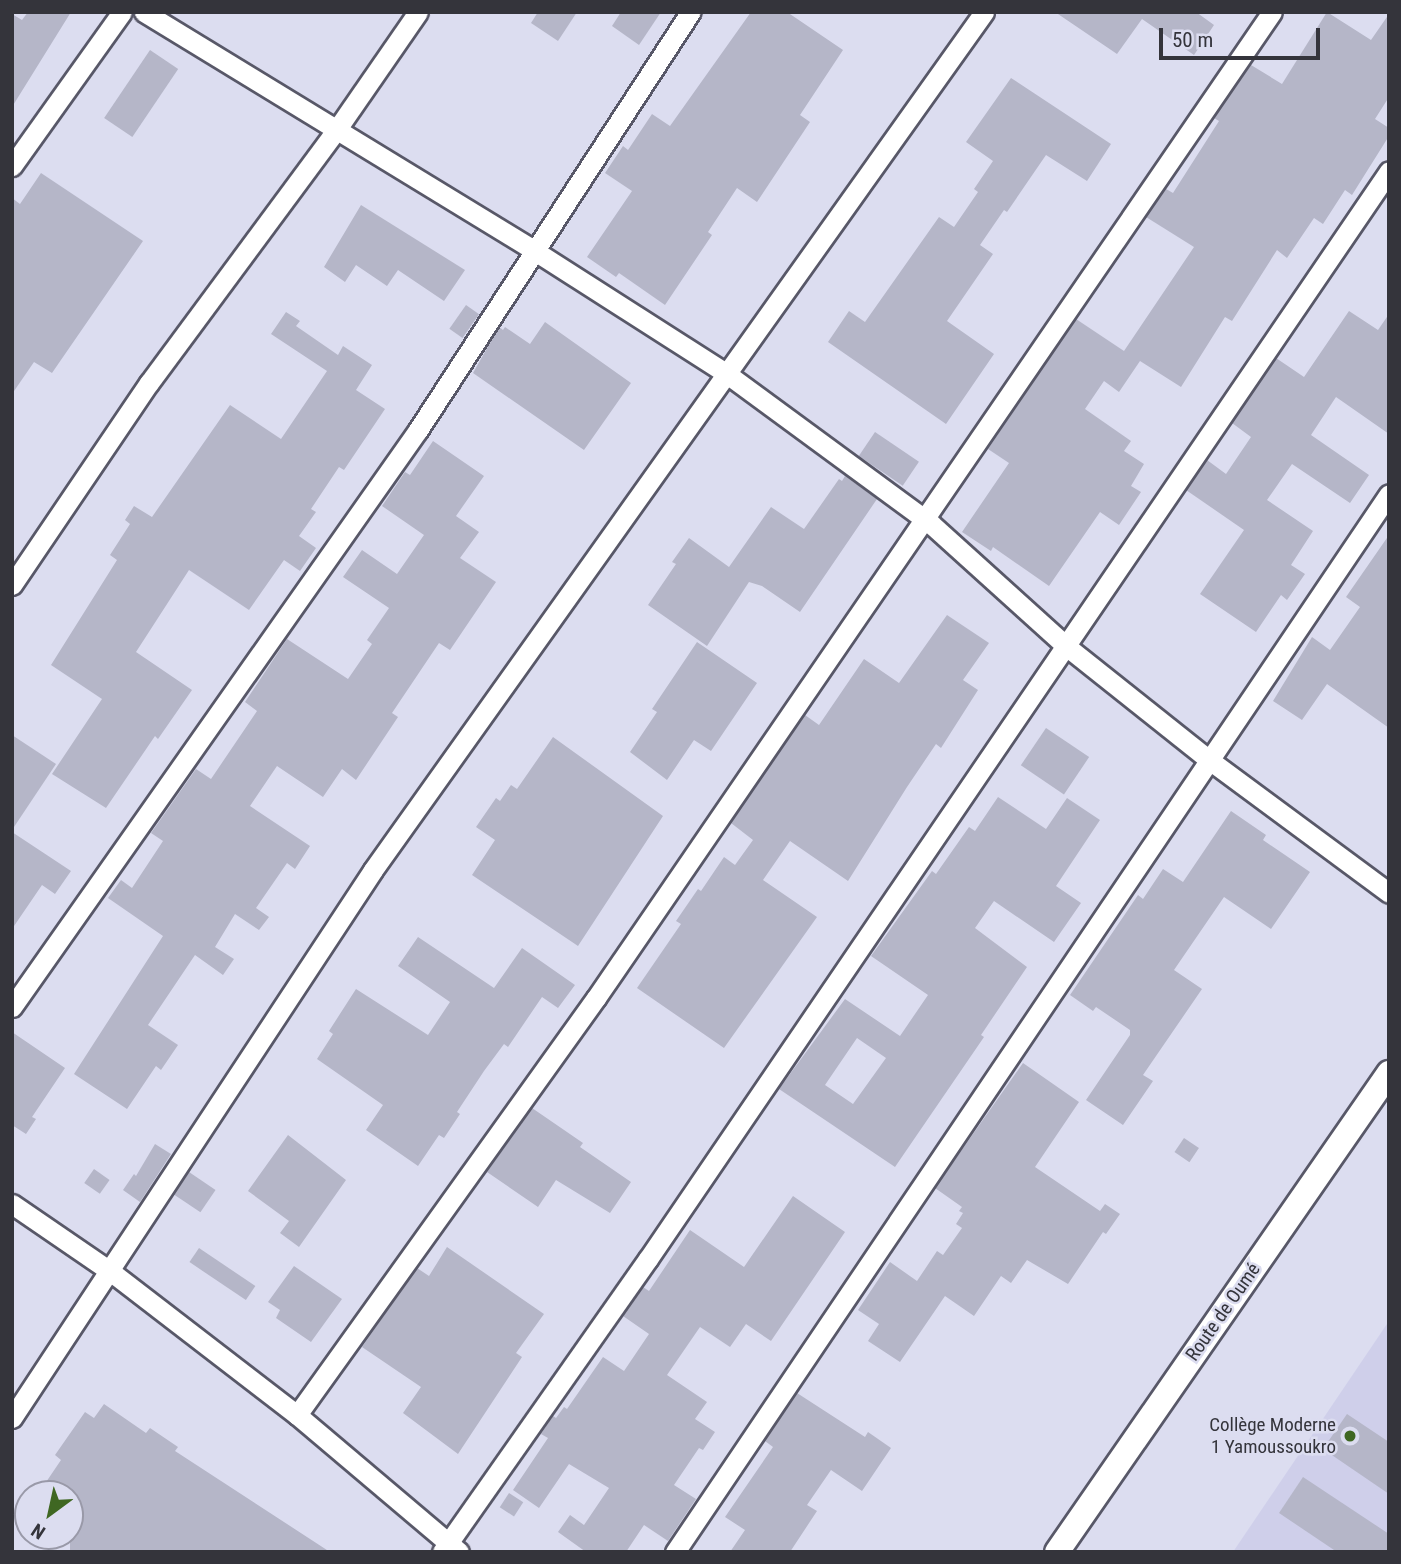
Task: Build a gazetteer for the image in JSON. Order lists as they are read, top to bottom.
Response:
{
  "streets": {
    "street": ["Route de Oumé"]
  },
  "places": ["Collège Moderne 1 Yamoussoukro"],
  "scale_bar": "50 m",
  "north": "bottom left"
}
